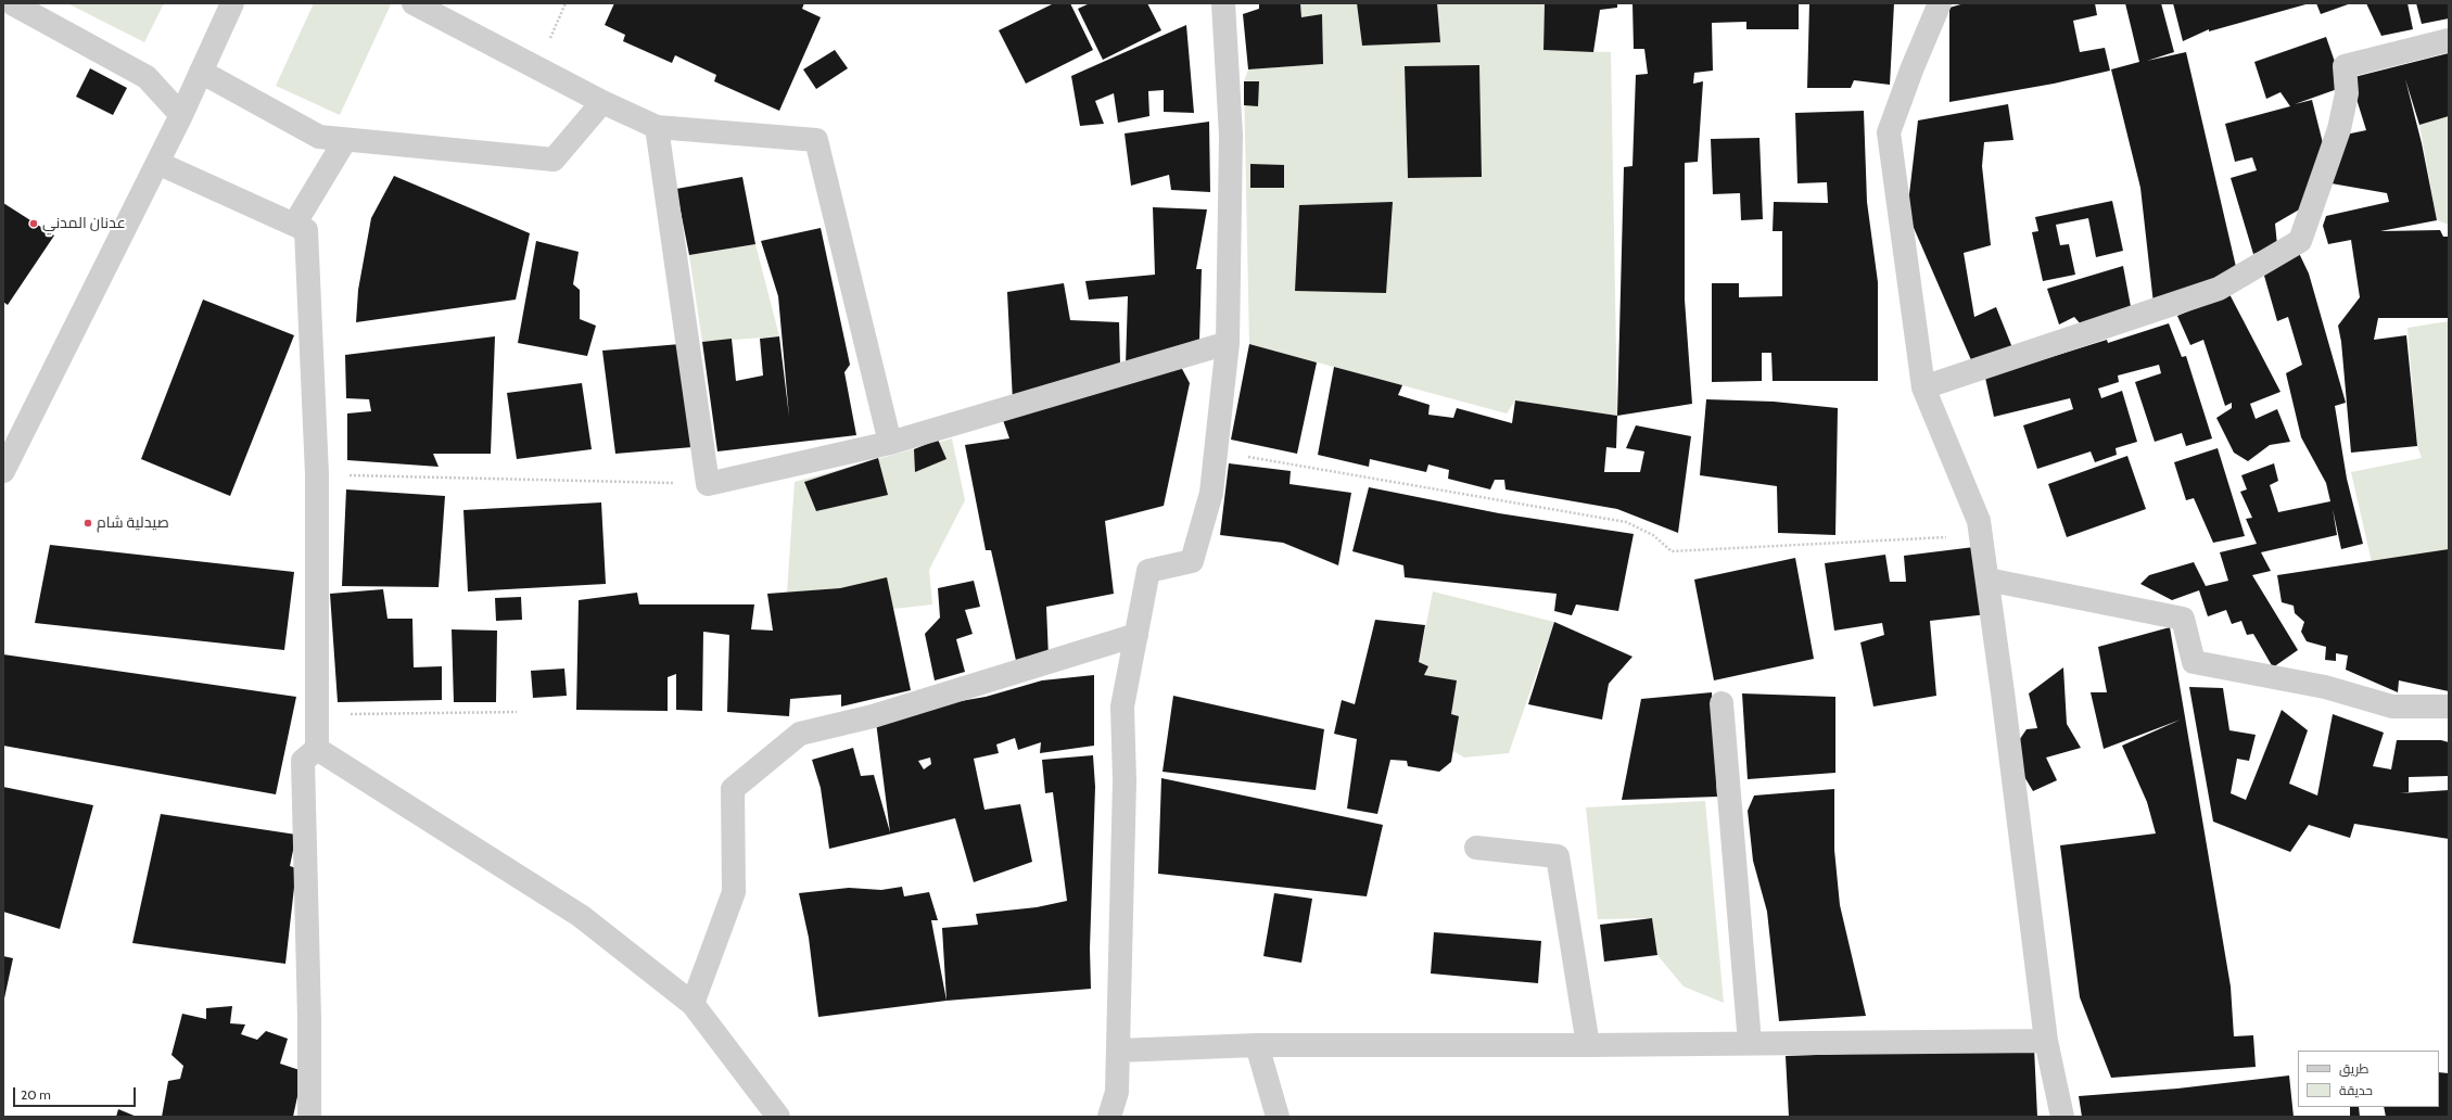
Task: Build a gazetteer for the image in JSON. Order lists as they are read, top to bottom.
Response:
{
  "places": ["عدنان المدني", "صيدلية شام"],
  "legend": ["طريق", "حديقة"],
  "scale_bar": "20 m"
}
